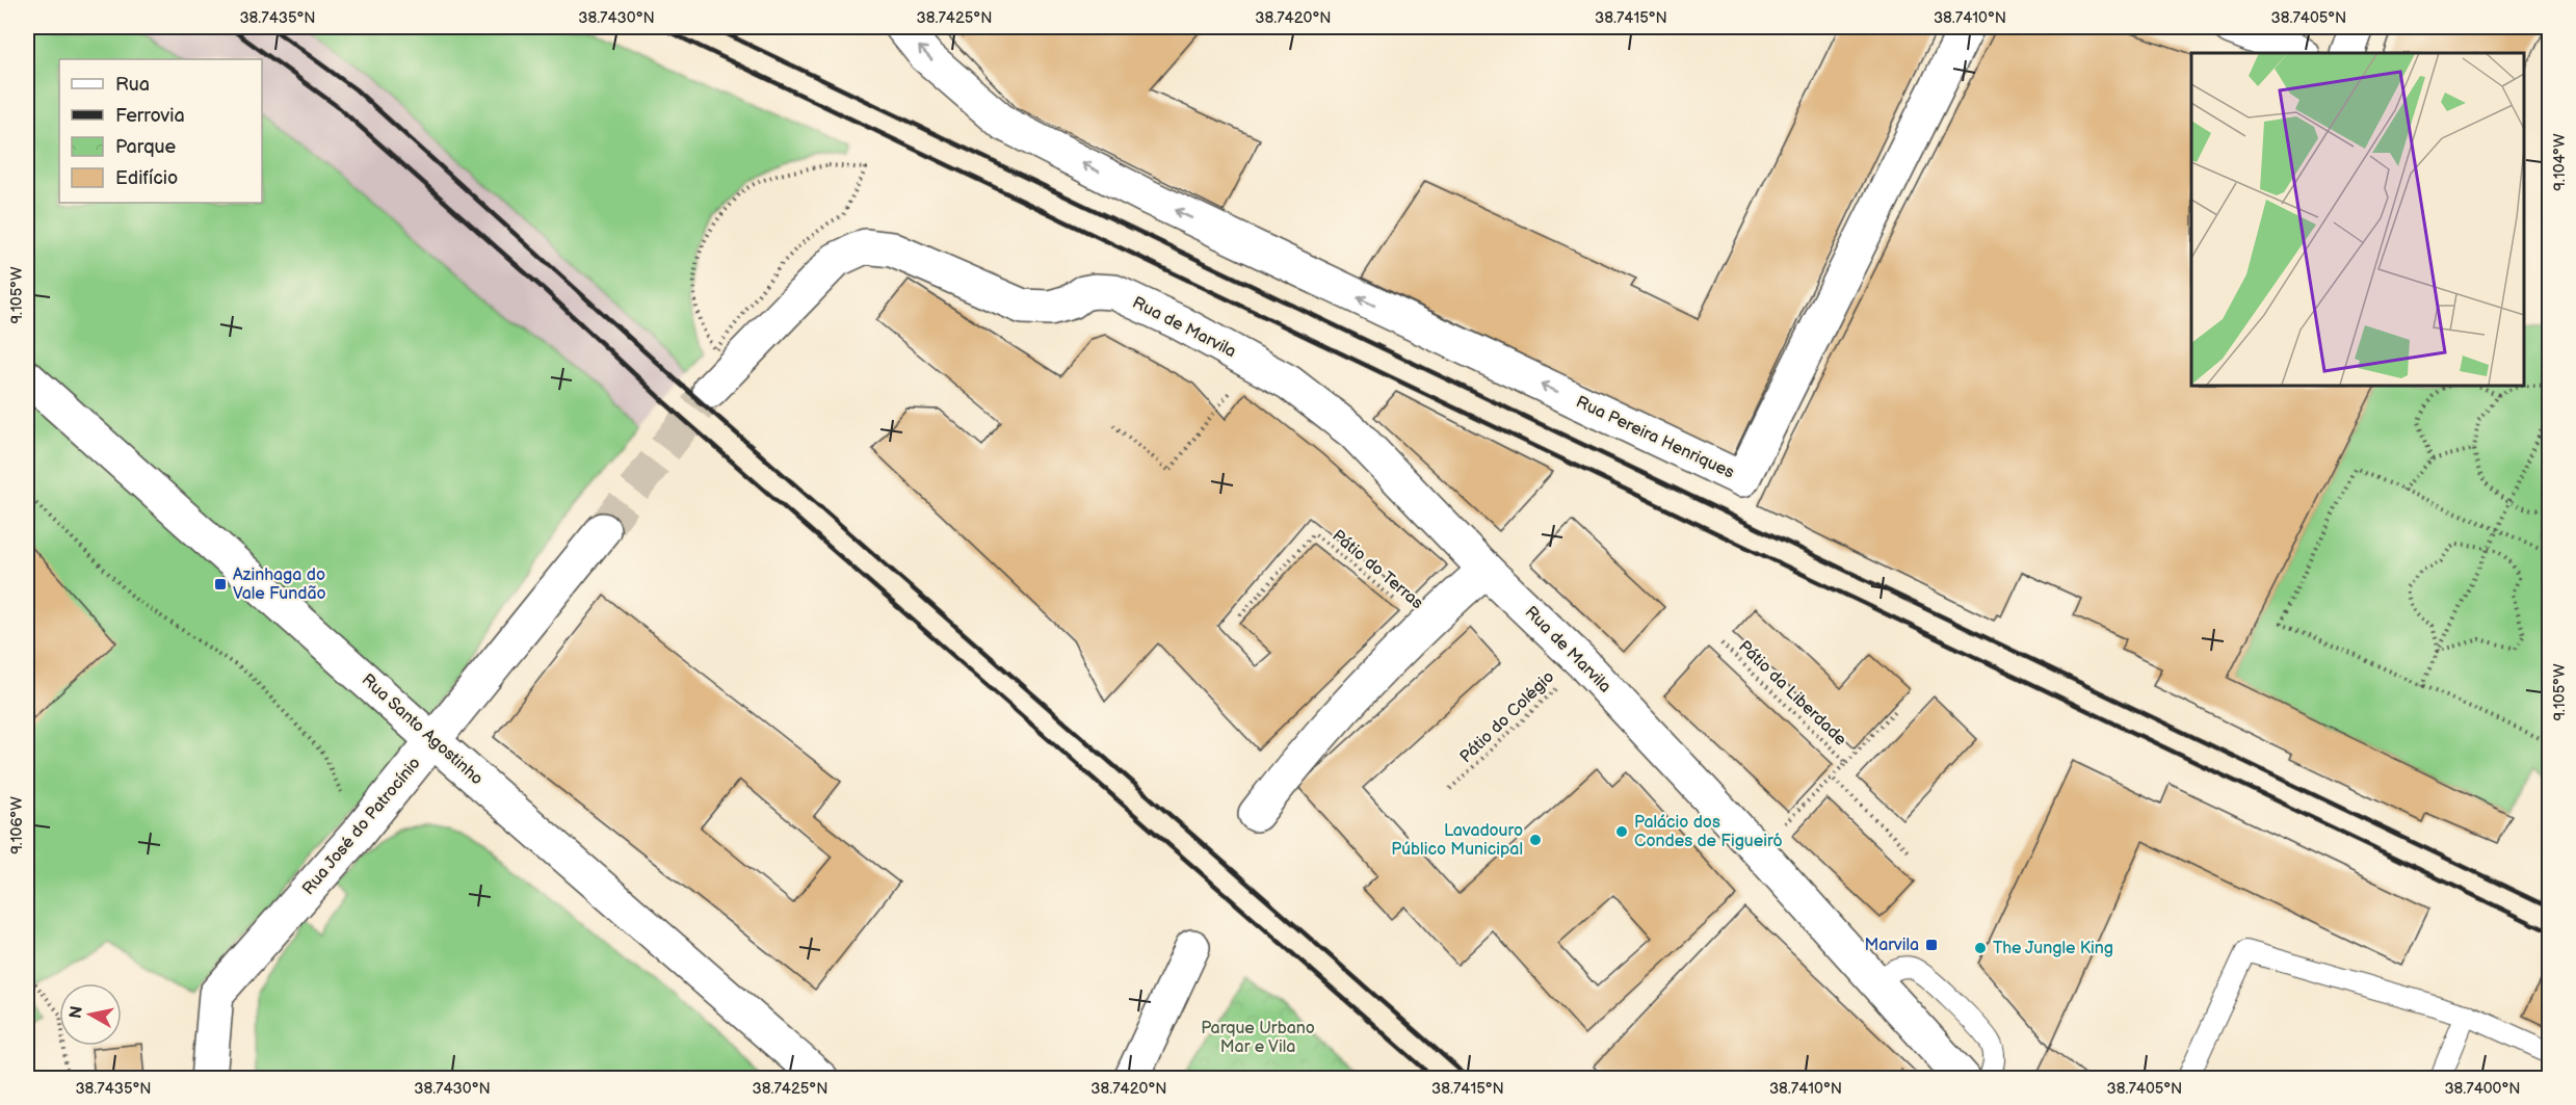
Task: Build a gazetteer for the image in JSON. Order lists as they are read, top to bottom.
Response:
{
  "streets": {
    "street": [
      "Rua de Marvila",
      "Rua Pereira Henriques",
      "Rua Santo Agostinho",
      "Rua José do Patrocínio"
    ],
    "path": ["Pátio do Terras", "Pátio da Liberdade", "Pátio do Colégio"]
  },
  "crossings": [
    ["Rua de Marvila", "Pátio do Colégio"],
    ["Rua Santo Agostinho", "Rua José do Patrocínio"]
  ],
  "parks": ["Parque Urbano Mar e Vila"],
  "places": {
    "transit": ["Azinhaga do Vale Fundão", "Marvila"],
    "other": ["Palácio dos Condes de Figueiró", "Lavadouro Público Municipal", "The Jungle King"]
  },
  "legend": [
    "Rua",
    "Ferrovia",
    "Parque",
    "Edifício"
  ],
  "north": "left",
  "coordinates": [
    "38.7435°N",
    "38.7430°N",
    "38.7425°N",
    "38.7420°N",
    "38.7415°N",
    "38.7410°N",
    "38.7405°N",
    "9.104°W",
    "9.105°W",
    "9.106°W",
    "38.7400°N"
  ]
}
